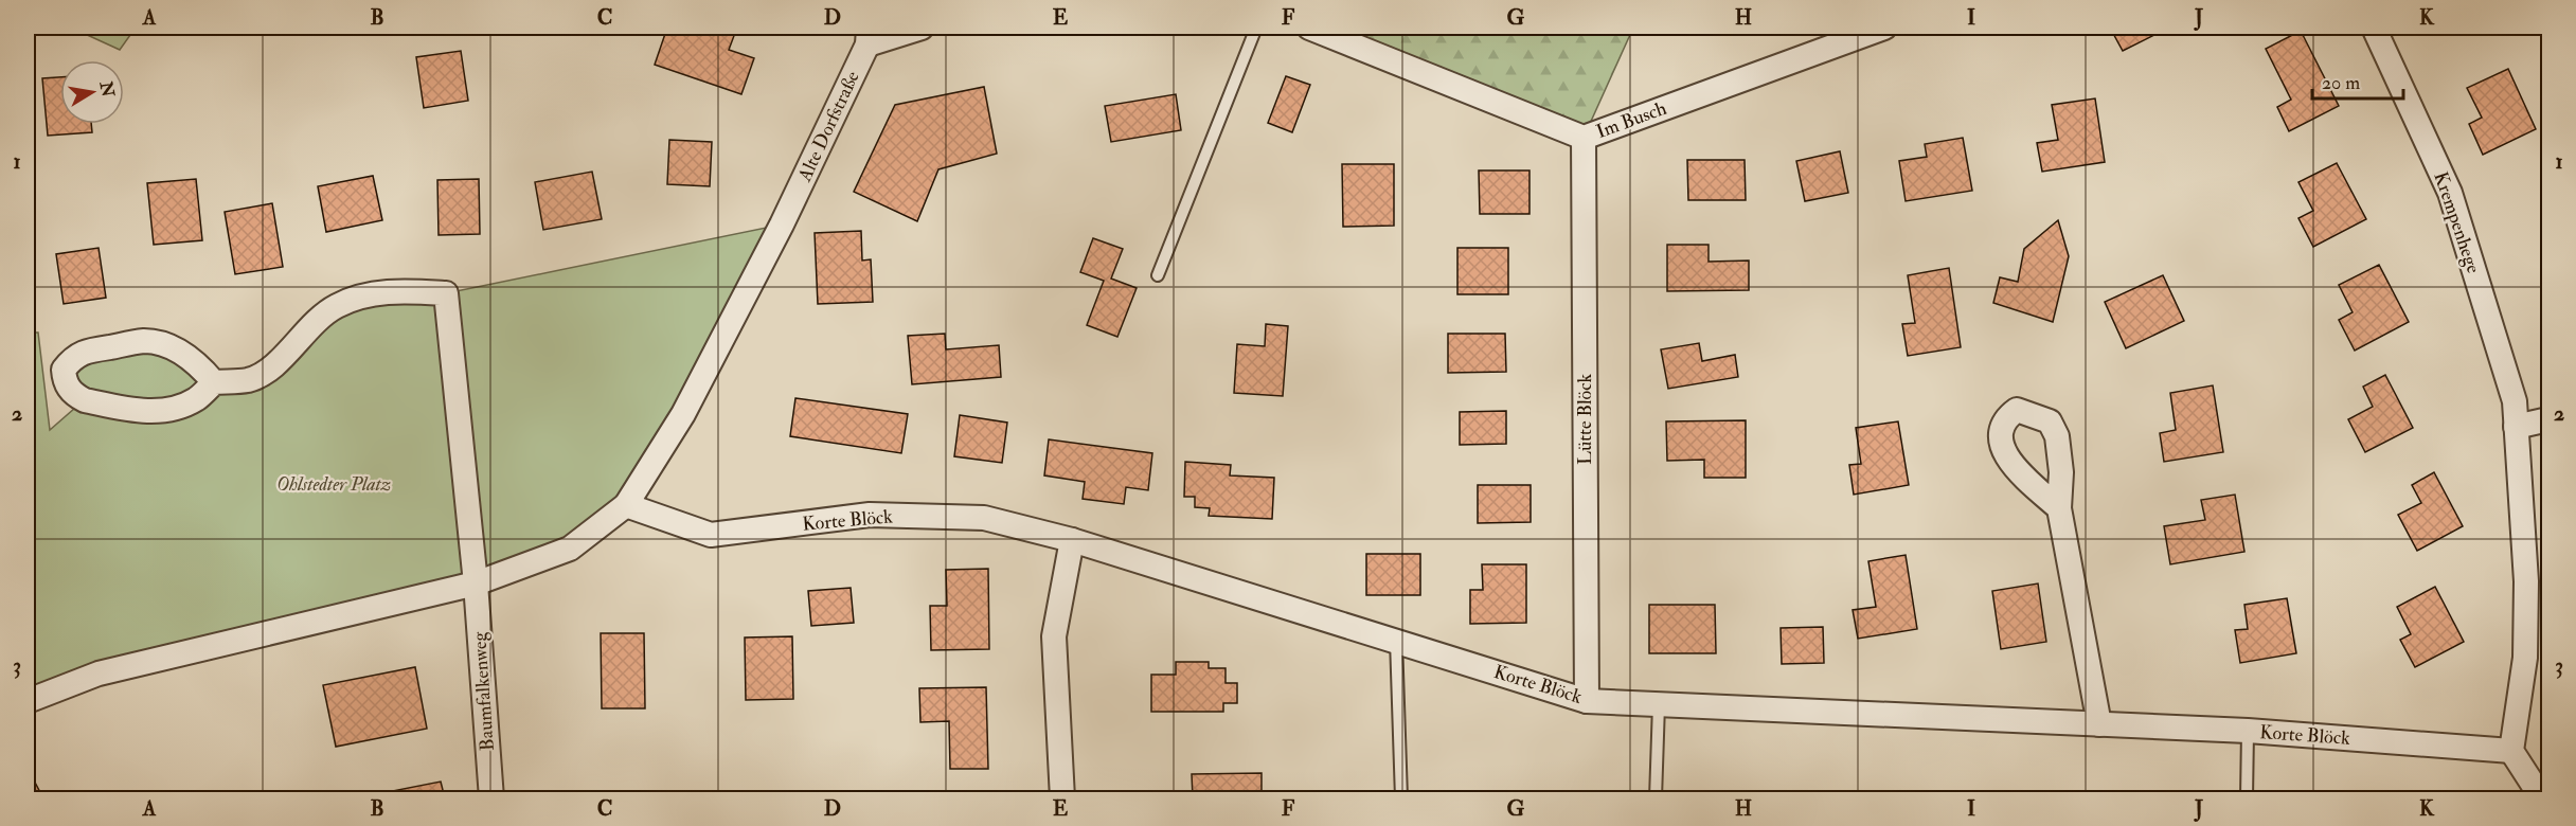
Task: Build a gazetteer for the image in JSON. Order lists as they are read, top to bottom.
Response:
{
  "streets": {
    "street": [
      "Im Busch",
      "Alte Dorfstraße",
      "Krempenhege",
      "Lütte Blöck",
      "Korte Blöck",
      "Baumfalkenweg"
    ]
  },
  "crossings": [
    ["Im Busch", "Lütte Blöck"],
    ["Alte Dorfstraße", "Korte Blöck"],
    ["Krempenhege", "Korte Blöck"],
    ["Lütte Blöck", "Korte Blöck"]
  ],
  "parks": ["Ohlstedter Platz"],
  "scale_bar": "20 m",
  "north": "right",
  "grid": {
    "columns": [
      "A",
      "B",
      "C",
      "D",
      "E",
      "F",
      "G",
      "H",
      "I",
      "J",
      "K"
    ],
    "rows": ["1", "2", "3"]
  }
}
